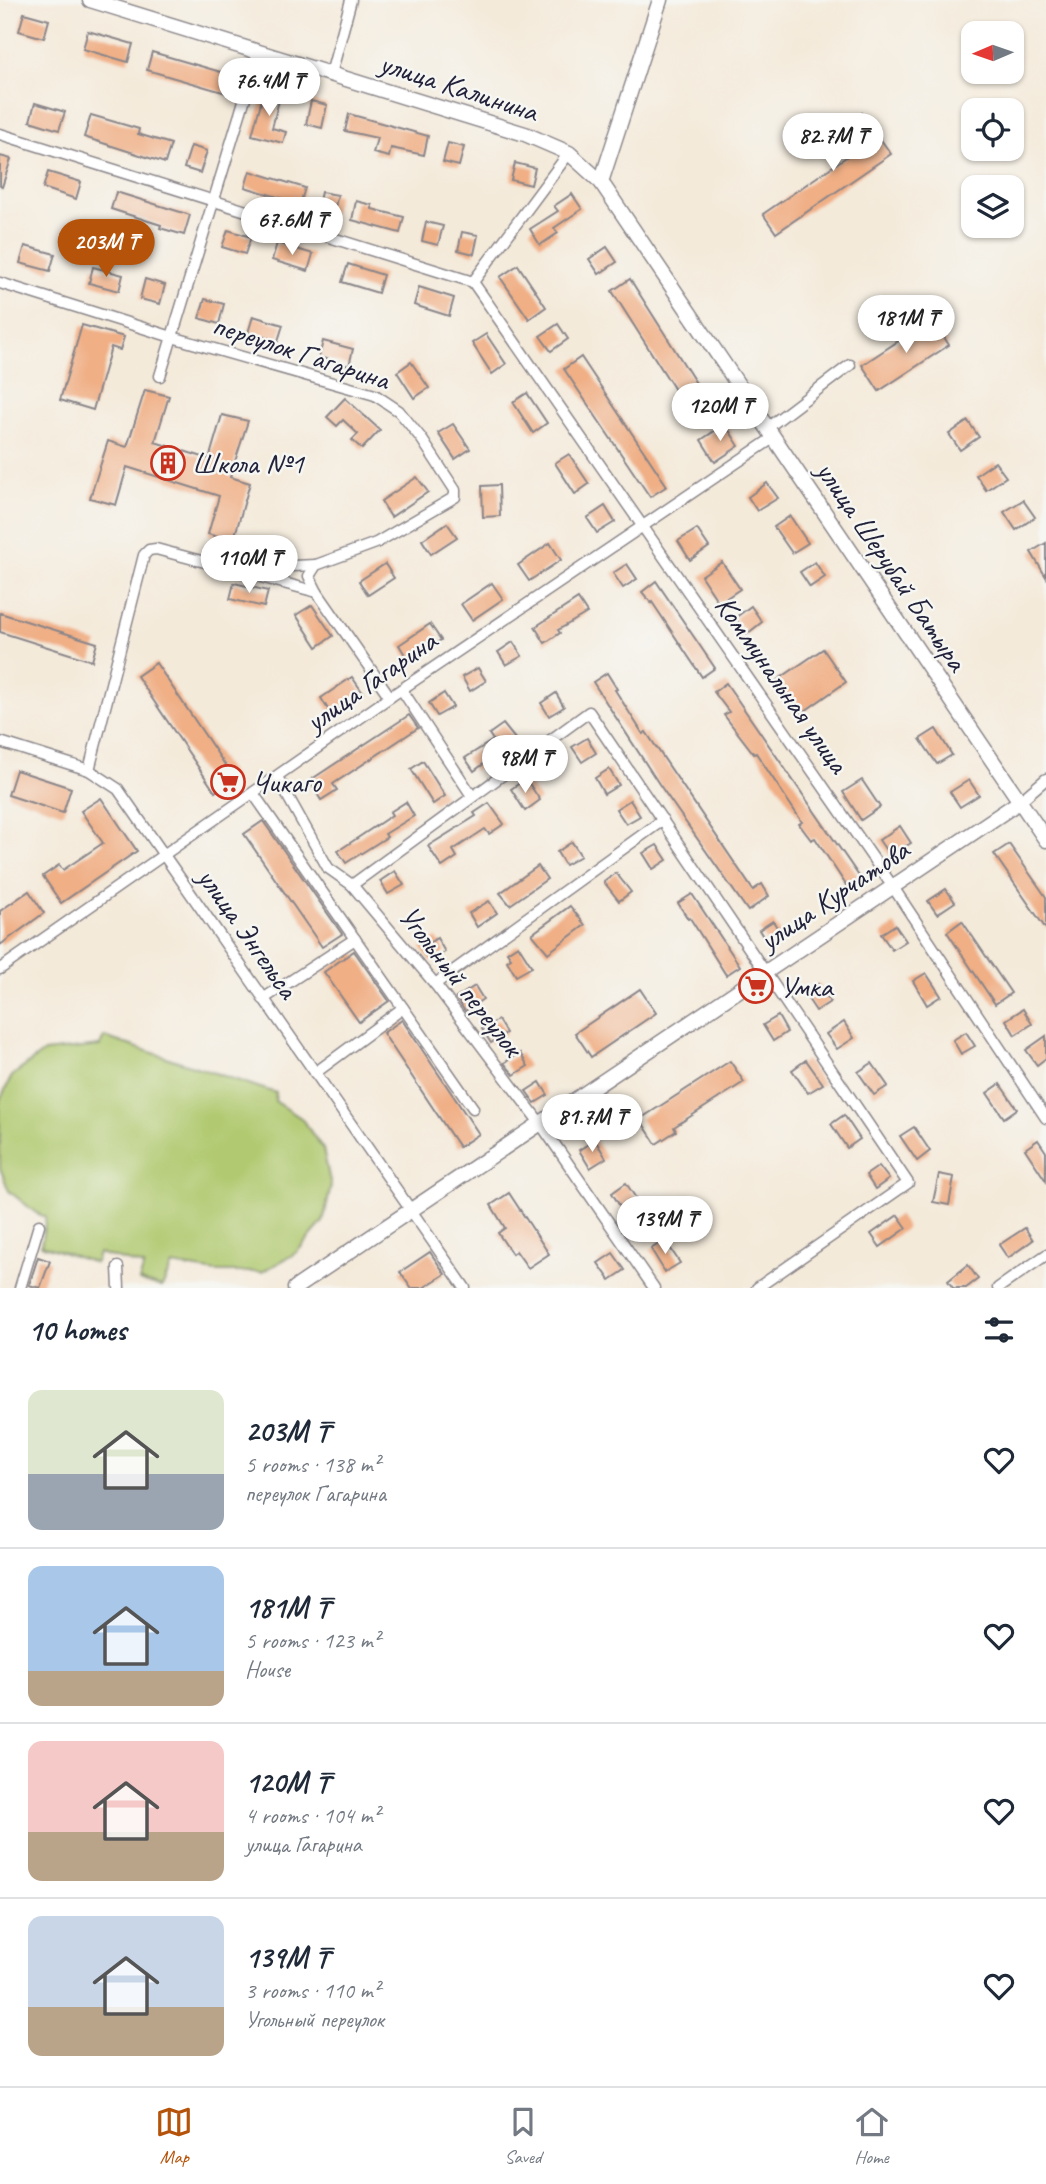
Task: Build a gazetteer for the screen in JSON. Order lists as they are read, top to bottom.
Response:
{
  "streets": {
    "street": [
      "улица Калинина",
      "переулок Гагарина",
      "улица Шерубай Батыра",
      "улица Гагарина",
      "Коммунальная улица",
      "улица Курчатова",
      "улица Энгельса",
      "Угольный переулок"
    ]
  },
  "crossings": [
    ["улица Калинина", "улица Шерубай Батыра"],
    ["улица Шерубай Батыра", "улица Гагарина"],
    ["улица Шерубай Батыра", "улица Курчатова"],
    ["улица Гагарина", "Коммунальная улица"],
    ["улица Гагарина", "улица Энгельса"],
    ["улица Гагарина", "Угольный переулок"],
    ["Коммунальная улица", "улица Курчатова"],
    ["улица Курчатова", "улица Энгельса"],
    ["улица Курчатова", "Угольный переулок"]
  ],
  "places": {
    "building": ["Школа №1"],
    "supermarket": ["Чикаго", "Умка"]
  },
  "north": "left",
  "page": {
    "price": [
      "76.4M ₸",
      "82.7M ₸",
      "67.6M ₸",
      "203M ₸",
      "181M ₸",
      "120M ₸",
      "110M ₸",
      "98M ₸",
      "81.7M ₸",
      "139M ₸"
    ],
    "heading": "10 homes",
    "list": [
      {
        "name": "203M ₸",
        "note": "5 rooms · 138 m² · переулок Гагарина"
      },
      {
        "name": "181M ₸",
        "note": "5 rooms · 123 m² · House"
      },
      {
        "name": "120M ₸",
        "note": "4 rooms · 104 m² · улица Гагарина"
      },
      {
        "name": "139M ₸",
        "note": "3 rooms · 110 m² · Угольный переулок"
      }
    ],
    "tabs": ["Map", "Saved", "Home"]
  }
}
